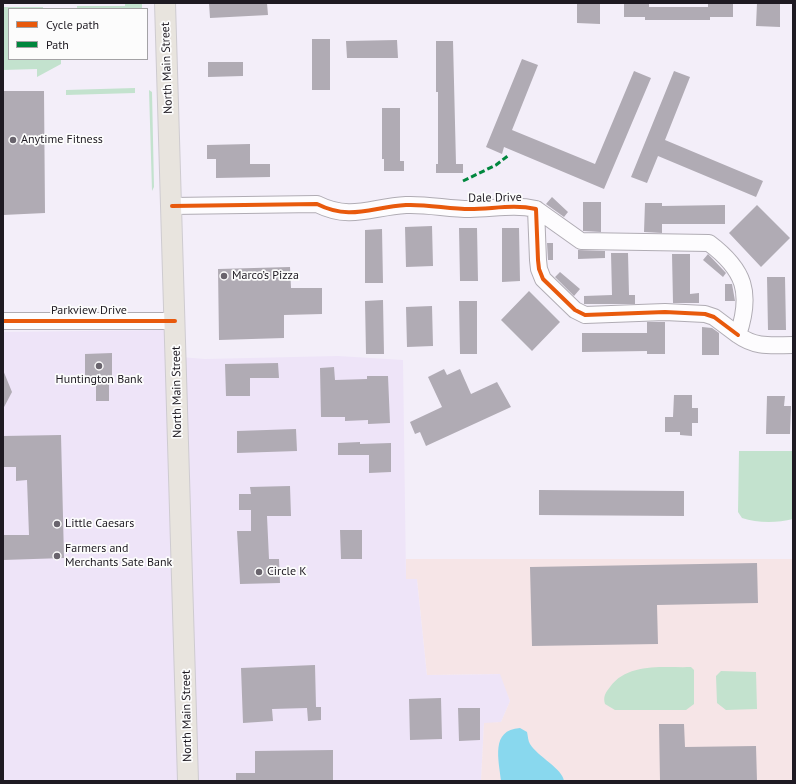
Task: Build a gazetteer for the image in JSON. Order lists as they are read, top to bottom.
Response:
{
  "streets": {
    "main road": ["North Main Street"],
    "street": ["Dale Drive", "Parkview Drive"]
  },
  "crossings": [
    ["North Main Street", "Dale Drive"],
    ["North Main Street", "Parkview Drive"]
  ],
  "places": [
    "Anytime Fitness",
    "Marco’s Pizza",
    "Huntington Bank",
    "Little Caesars",
    "Farmers and Merchants Sate Bank",
    "Circle K"
  ],
  "legend": ["Cycle path", "Path"]
}
